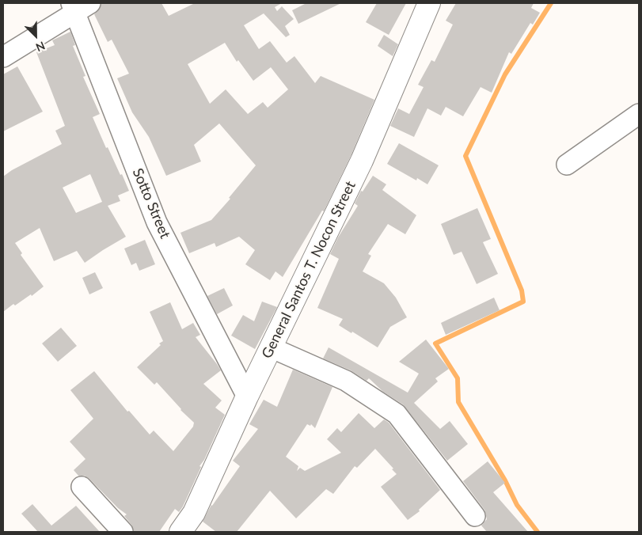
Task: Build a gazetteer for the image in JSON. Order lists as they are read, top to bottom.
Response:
{
  "streets": {
    "main road": ["General Santos T. Nocon Street"],
    "street": ["Sotto Street"]
  },
  "crossings": [
    ["Sotto Street", "General Santos T. Nocon Street"]
  ],
  "north": "bottom right"
}
